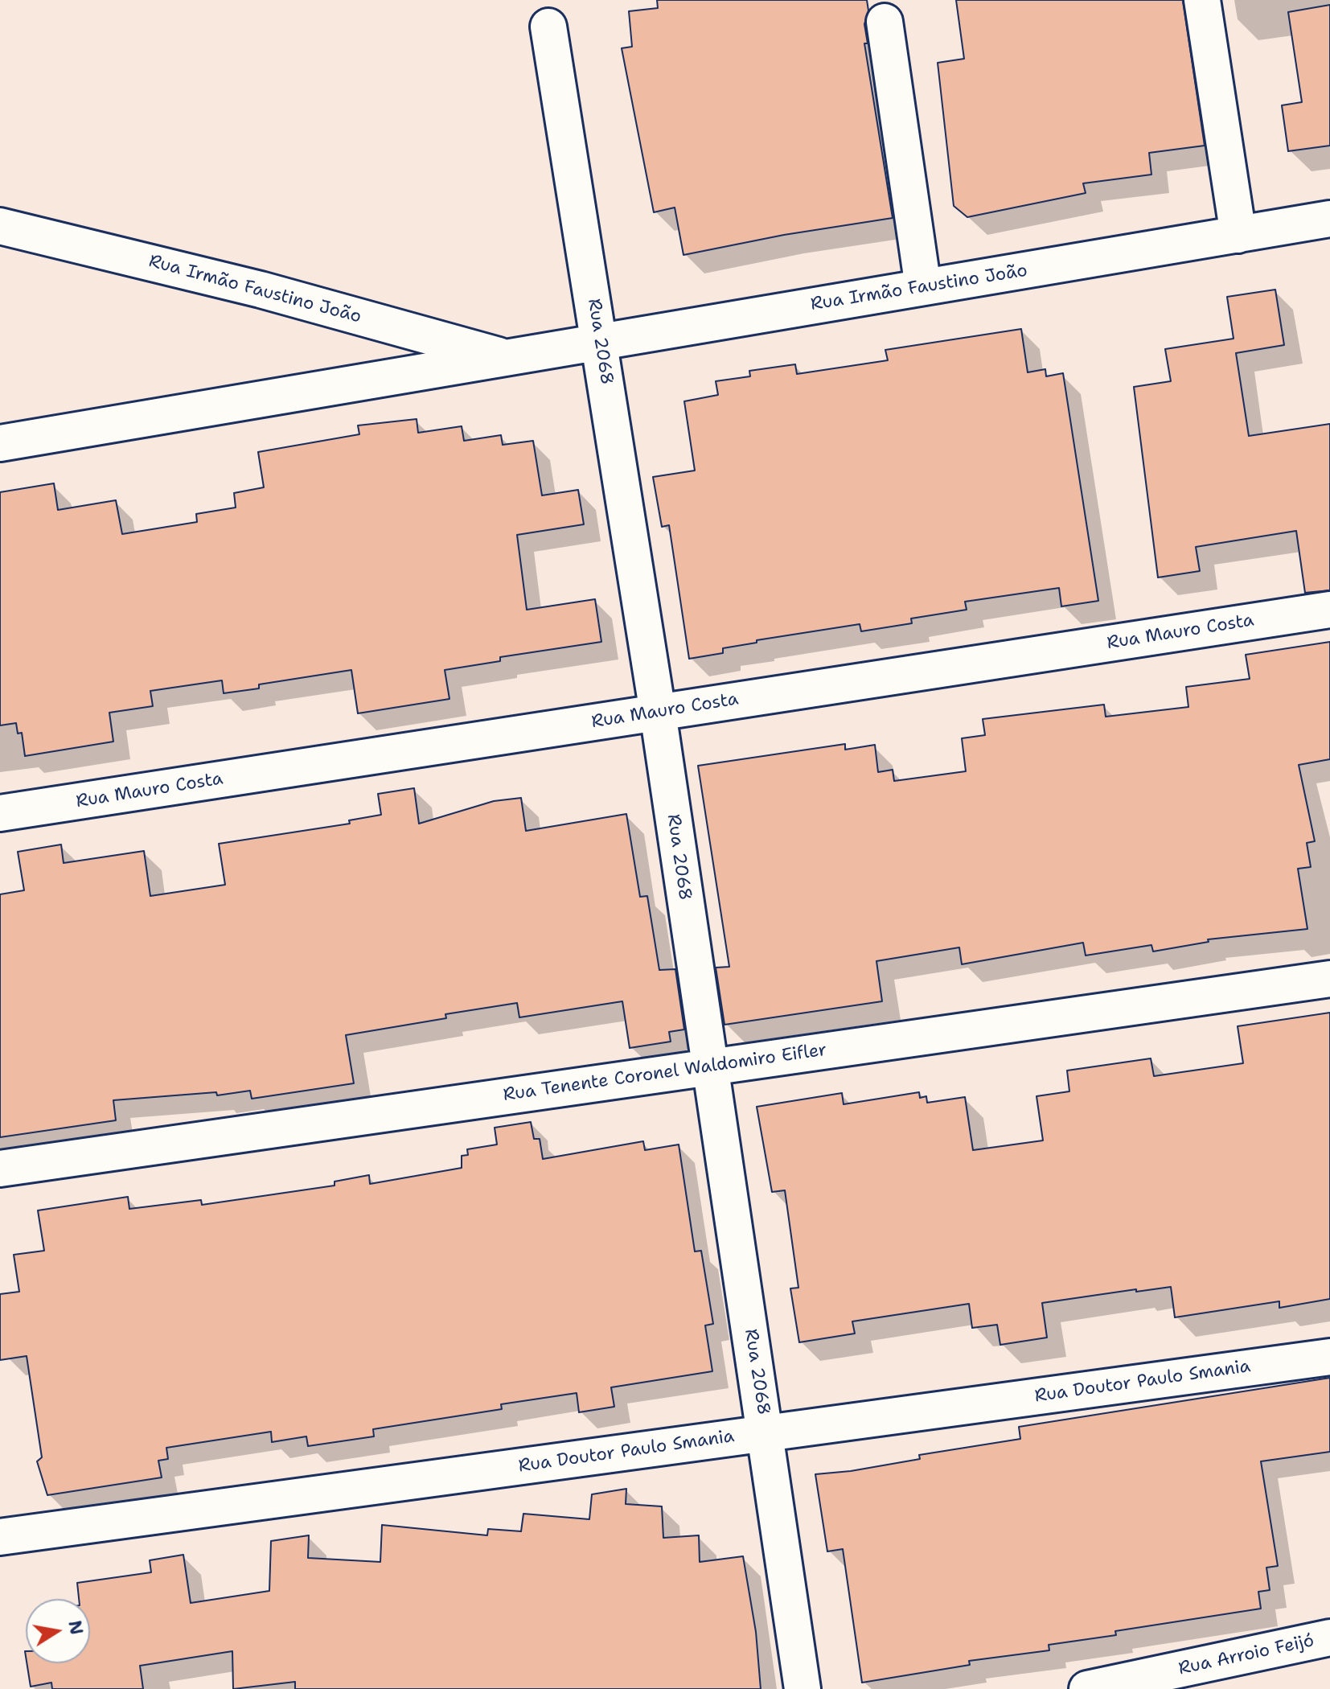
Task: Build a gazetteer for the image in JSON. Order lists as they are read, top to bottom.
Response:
{
  "streets": {
    "street": [
      "Rua Irmão Faustino João",
      "Rua 2068",
      "Rua Mauro Costa",
      "Rua Tenente Coronel Waldomiro Eifler",
      "Rua Doutor Paulo Smania",
      "Rua Arroio Feijó"
    ]
  },
  "crossings": [
    ["Rua Irmão Faustino João", "Rua 2068"],
    ["Rua 2068", "Rua Mauro Costa"],
    ["Rua 2068", "Rua Tenente Coronel Waldomiro Eifler"],
    ["Rua 2068", "Rua Doutor Paulo Smania"]
  ],
  "north": "right"
}
